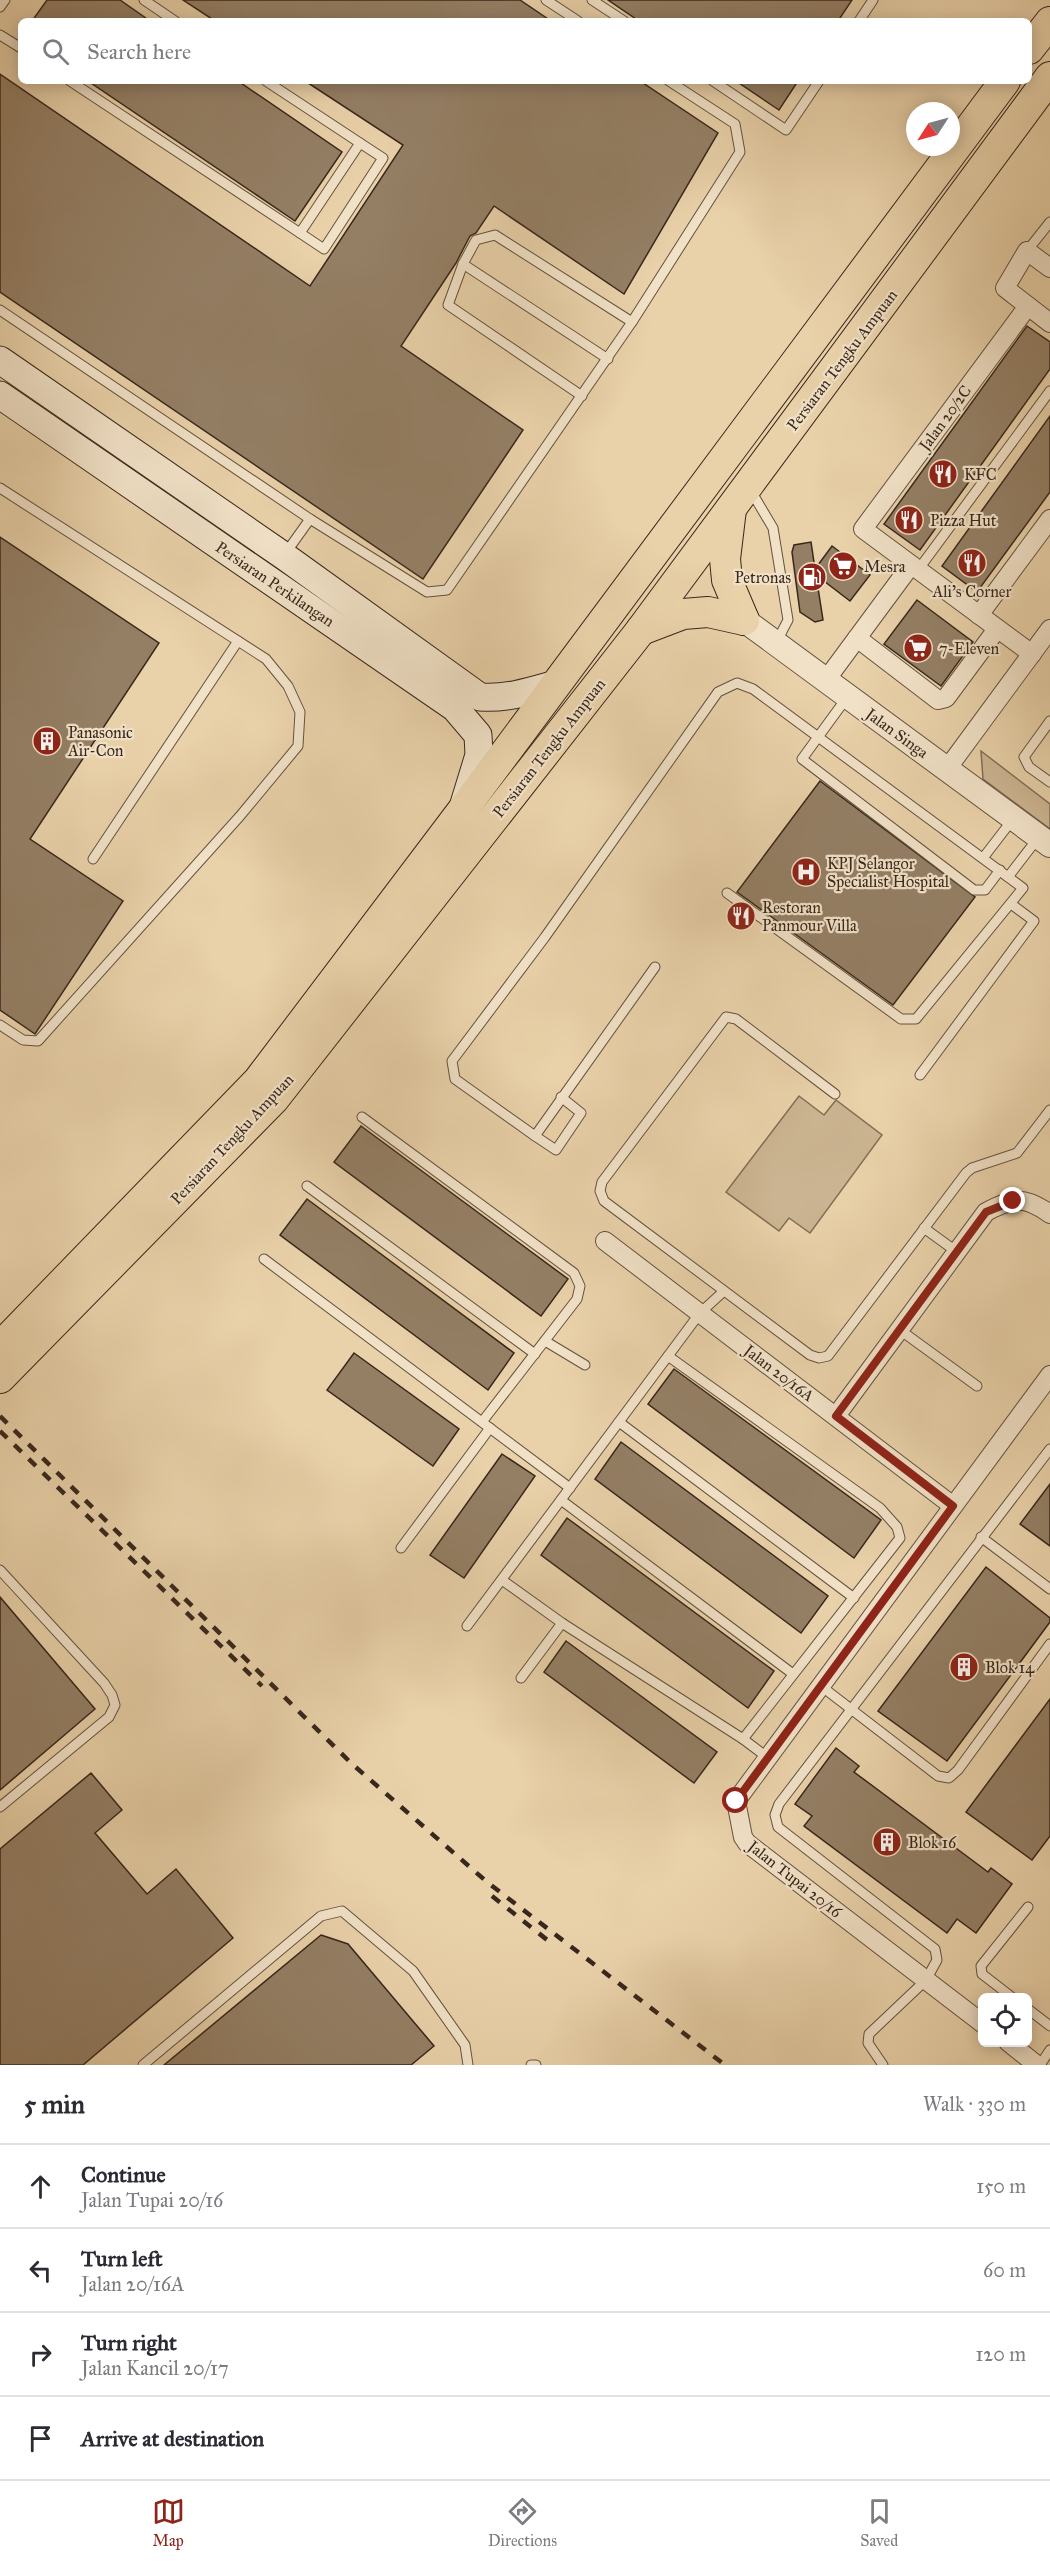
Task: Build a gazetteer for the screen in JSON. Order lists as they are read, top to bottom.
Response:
{
  "streets": {
    "main road": ["Persiaran Tengku Ampuan", "Persiaran Perkilangan"],
    "street": [
      "Jalan 20/2C",
      "Jalan Singa",
      "Jalan 20/16A",
      "Jalan Tupai 20/16"
    ]
  },
  "crossings": [
    ["Persiaran Tengku Ampuan", "Persiaran Perkilangan"],
    ["Jalan 20/16A", "Jalan Tupai 20/16"]
  ],
  "places": {
    "restaurant": [
      "KFC",
      "Pizza Hut",
      "Ali's Corner",
      "Restoran Panmour Villa"
    ],
    "supermarket": ["Mesra", "7-Eleven"],
    "fuel station": ["Petronas"],
    "building": ["Panasonic Air-Con", "Blok 14", "Blok 16"],
    "hospital": ["KPJ Selangor Specialist Hospital"]
  },
  "north": "bottom left",
  "page": {
    "search": "Search here",
    "heading": ["5 min", "Walk · 330 m"],
    "list": [
      ["Continue", "Jalan Tupai 20/16", "150 m"],
      ["Turn left", "Jalan 20/16A", "60 m"],
      ["Turn right", "Jalan Kancil 20/17", "120 m"],
      "Arrive at destination"
    ],
    "nav": ["Map", "Directions", "Saved"]
  }
}
